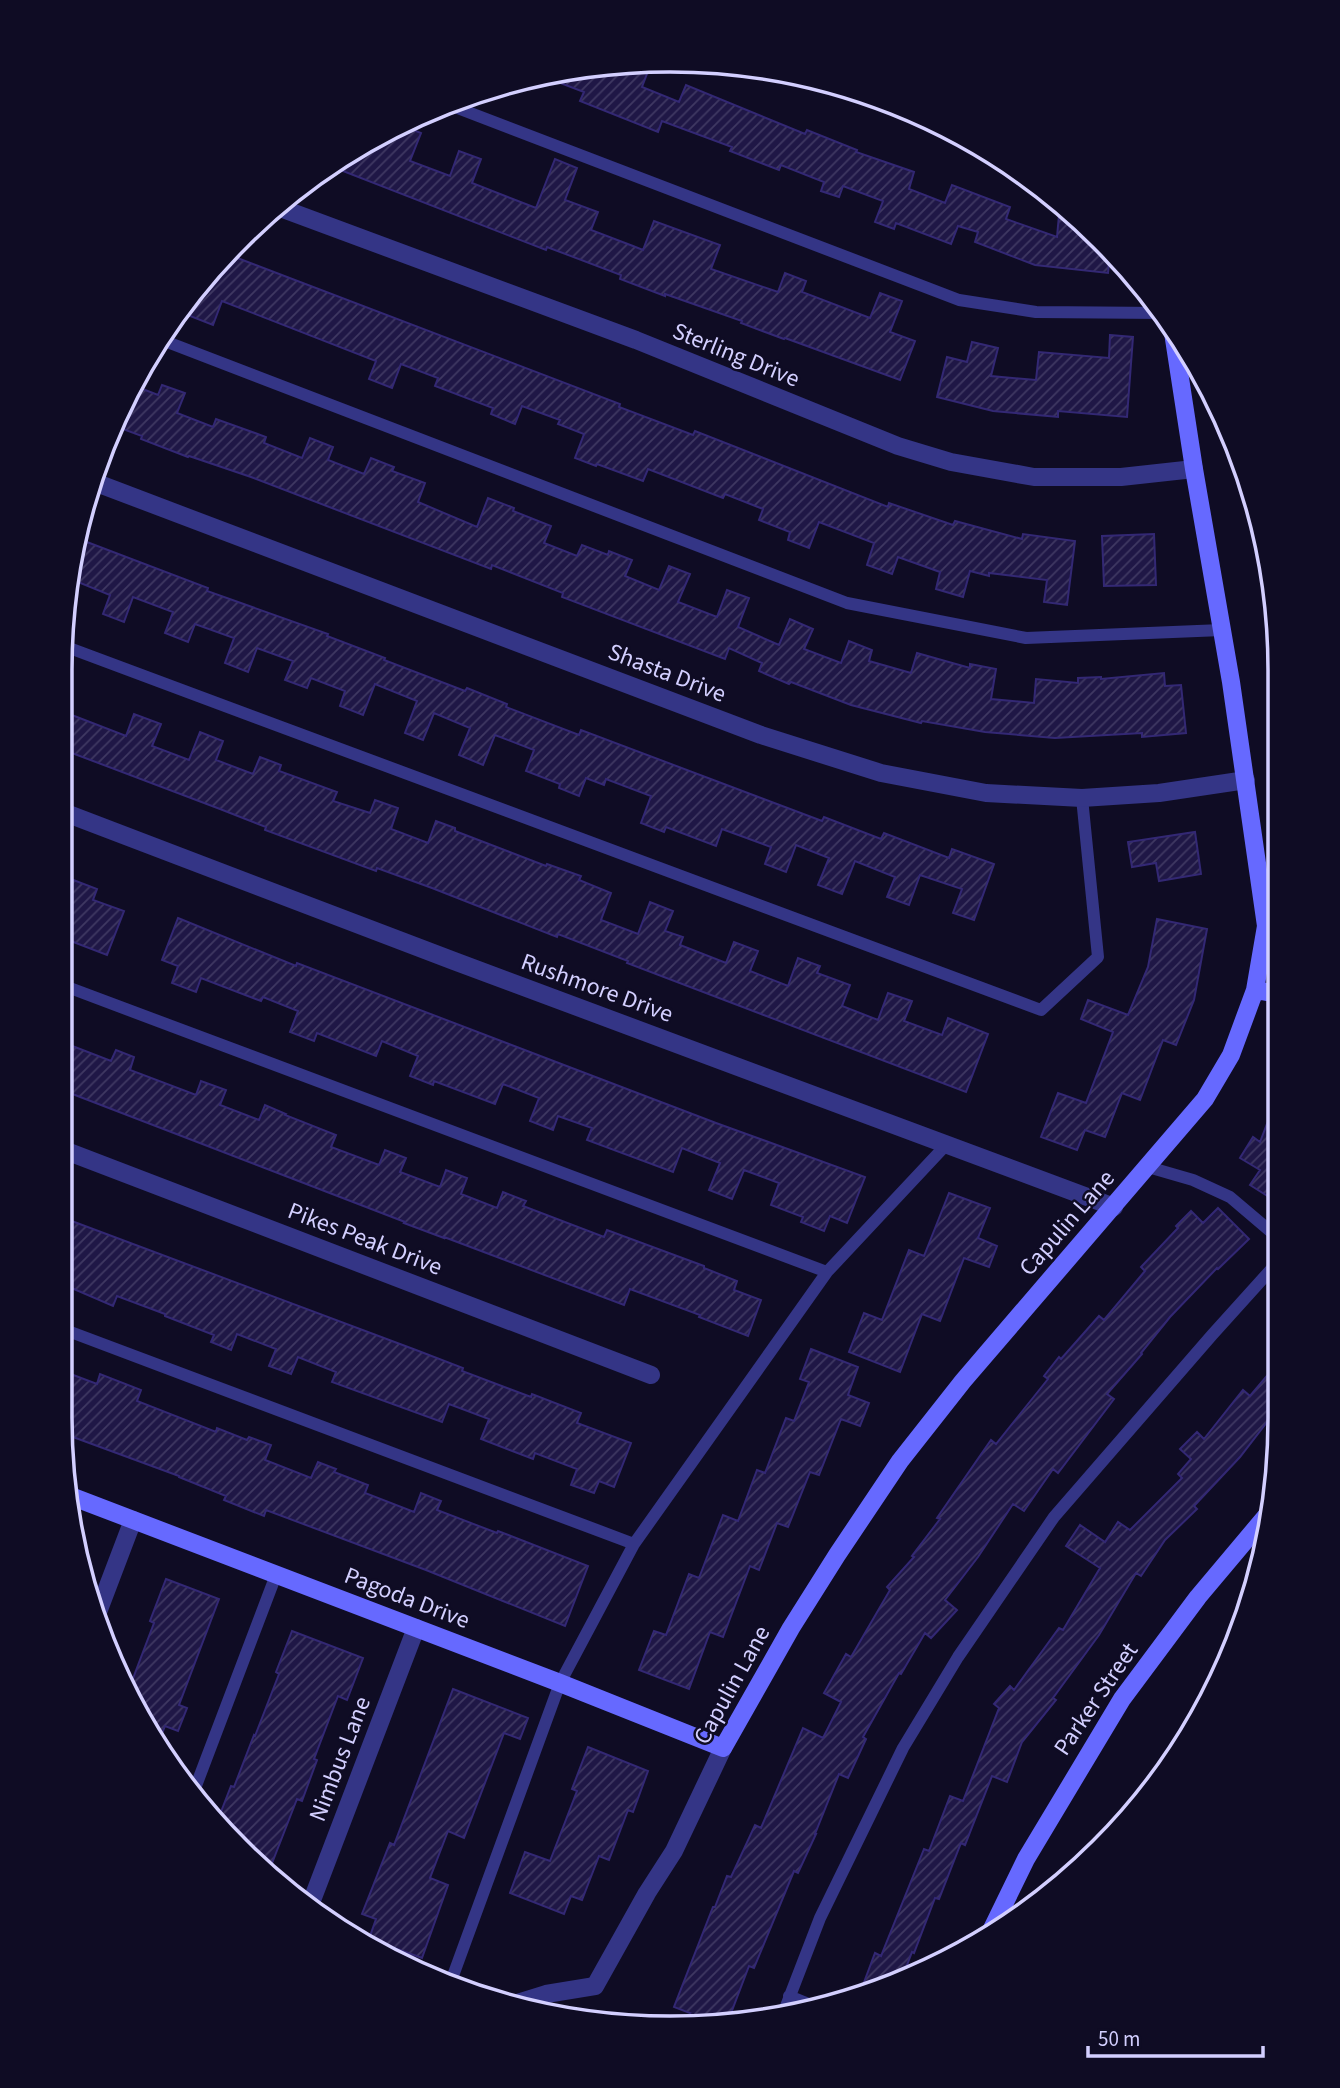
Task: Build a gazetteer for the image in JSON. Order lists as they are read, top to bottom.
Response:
{
  "streets": {
    "street": [
      "Sterling Drive",
      "Shasta Drive",
      "Rushmore Drive",
      "Capulin Lane",
      "Pikes Peak Drive",
      "Pagoda Drive",
      "Parker Street",
      "Nimbus Lane"
    ]
  },
  "crossings": [
    ["Sterling Drive", "Capulin Lane"],
    ["Shasta Drive", "Capulin Lane"],
    ["Rushmore Drive", "Capulin Lane"],
    ["Capulin Lane", "Pagoda Drive"],
    ["Pagoda Drive", "Nimbus Lane"]
  ],
  "scale_bar": "50 m"
}
